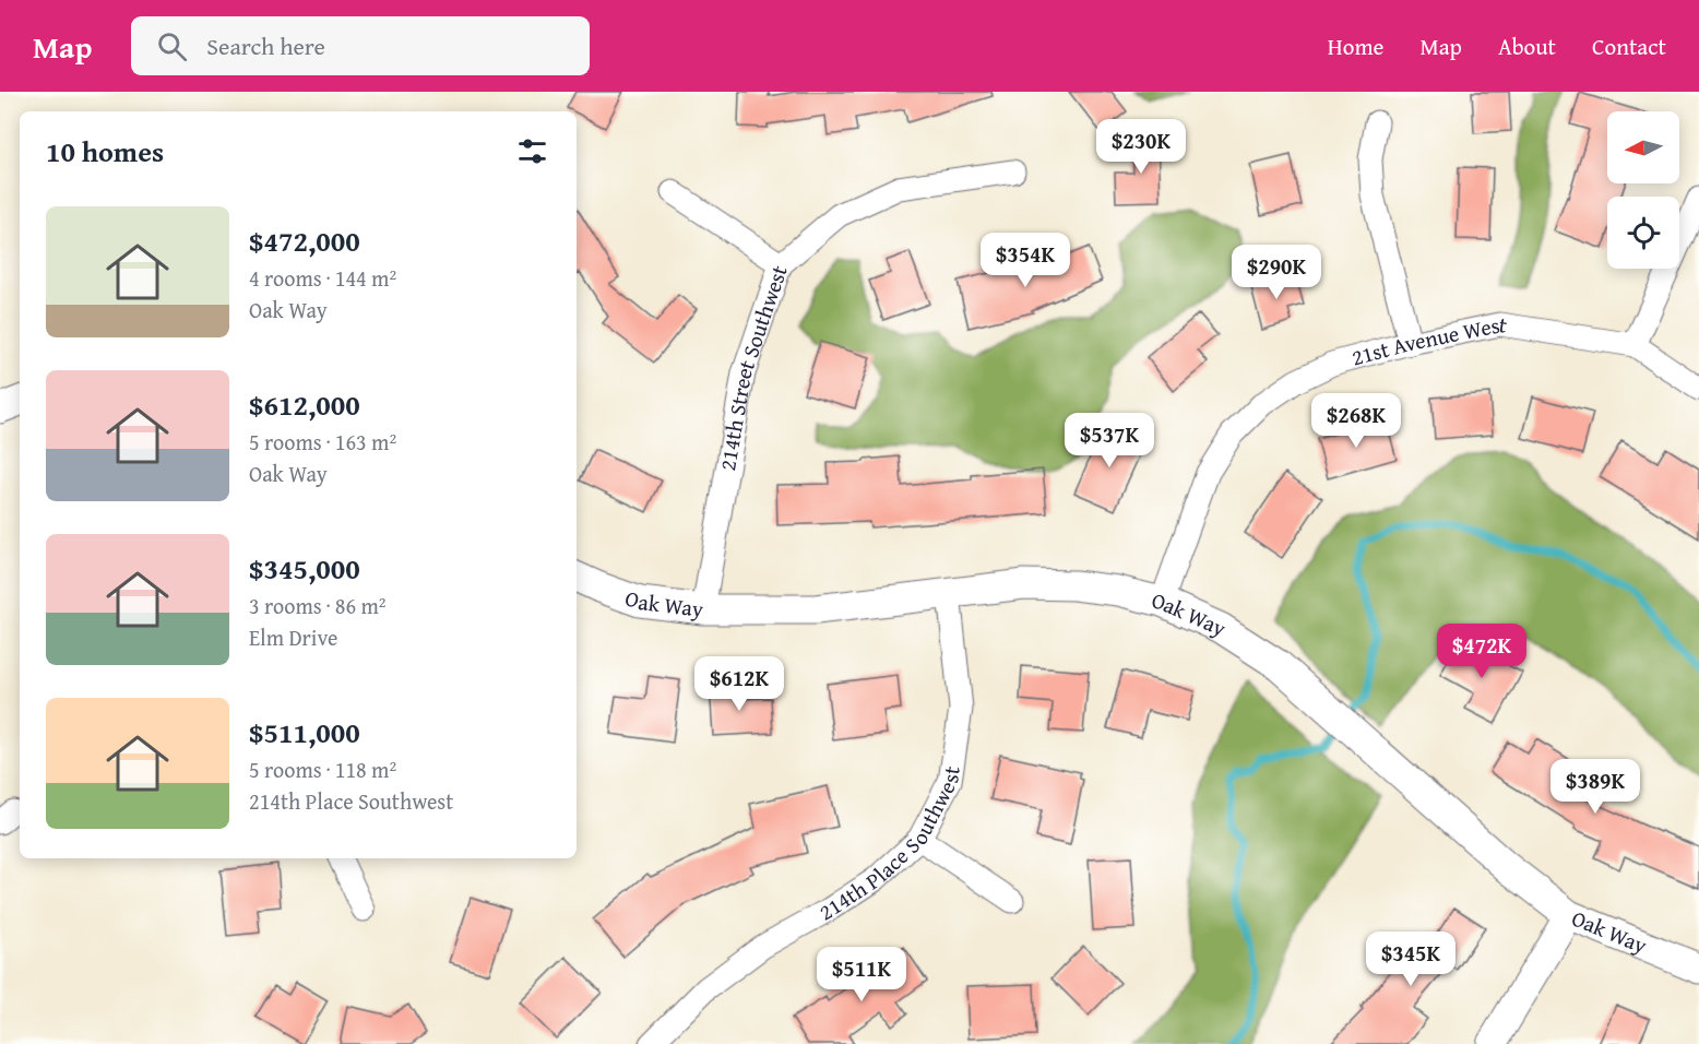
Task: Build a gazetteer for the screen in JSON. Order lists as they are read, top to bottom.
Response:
{
  "streets": {
    "street": [
      "21st Avenue West",
      "214th Street Southwest",
      "Oak Way",
      "214th Place Southwest"
    ]
  },
  "crossings": [
    ["21st Avenue West", "Oak Way"],
    ["214th Street Southwest", "Oak Way"],
    ["Oak Way", "214th Place Southwest"]
  ],
  "north": "left",
  "page": {
    "header": "Map",
    "search": "Search here",
    "nav": [
      "Home",
      "Map",
      "About",
      "Contact"
    ],
    "heading": "10 homes",
    "price": [
      "$230K",
      "$354K",
      "$290K",
      "$268K",
      "$537K",
      "$472K",
      "$612K",
      "$389K",
      "$345K",
      "$511K"
    ],
    "list": [
      {
        "name": "$472,000",
        "note": "4 rooms · 144 m² · Oak Way"
      },
      {
        "name": "$612,000",
        "note": "5 rooms · 163 m² · Oak Way"
      },
      {
        "name": "$345,000",
        "note": "3 rooms · 86 m² · Elm Drive"
      },
      {
        "name": "$511,000",
        "note": "5 rooms · 118 m² · 214th Place Southwest"
      }
    ]
  }
}
